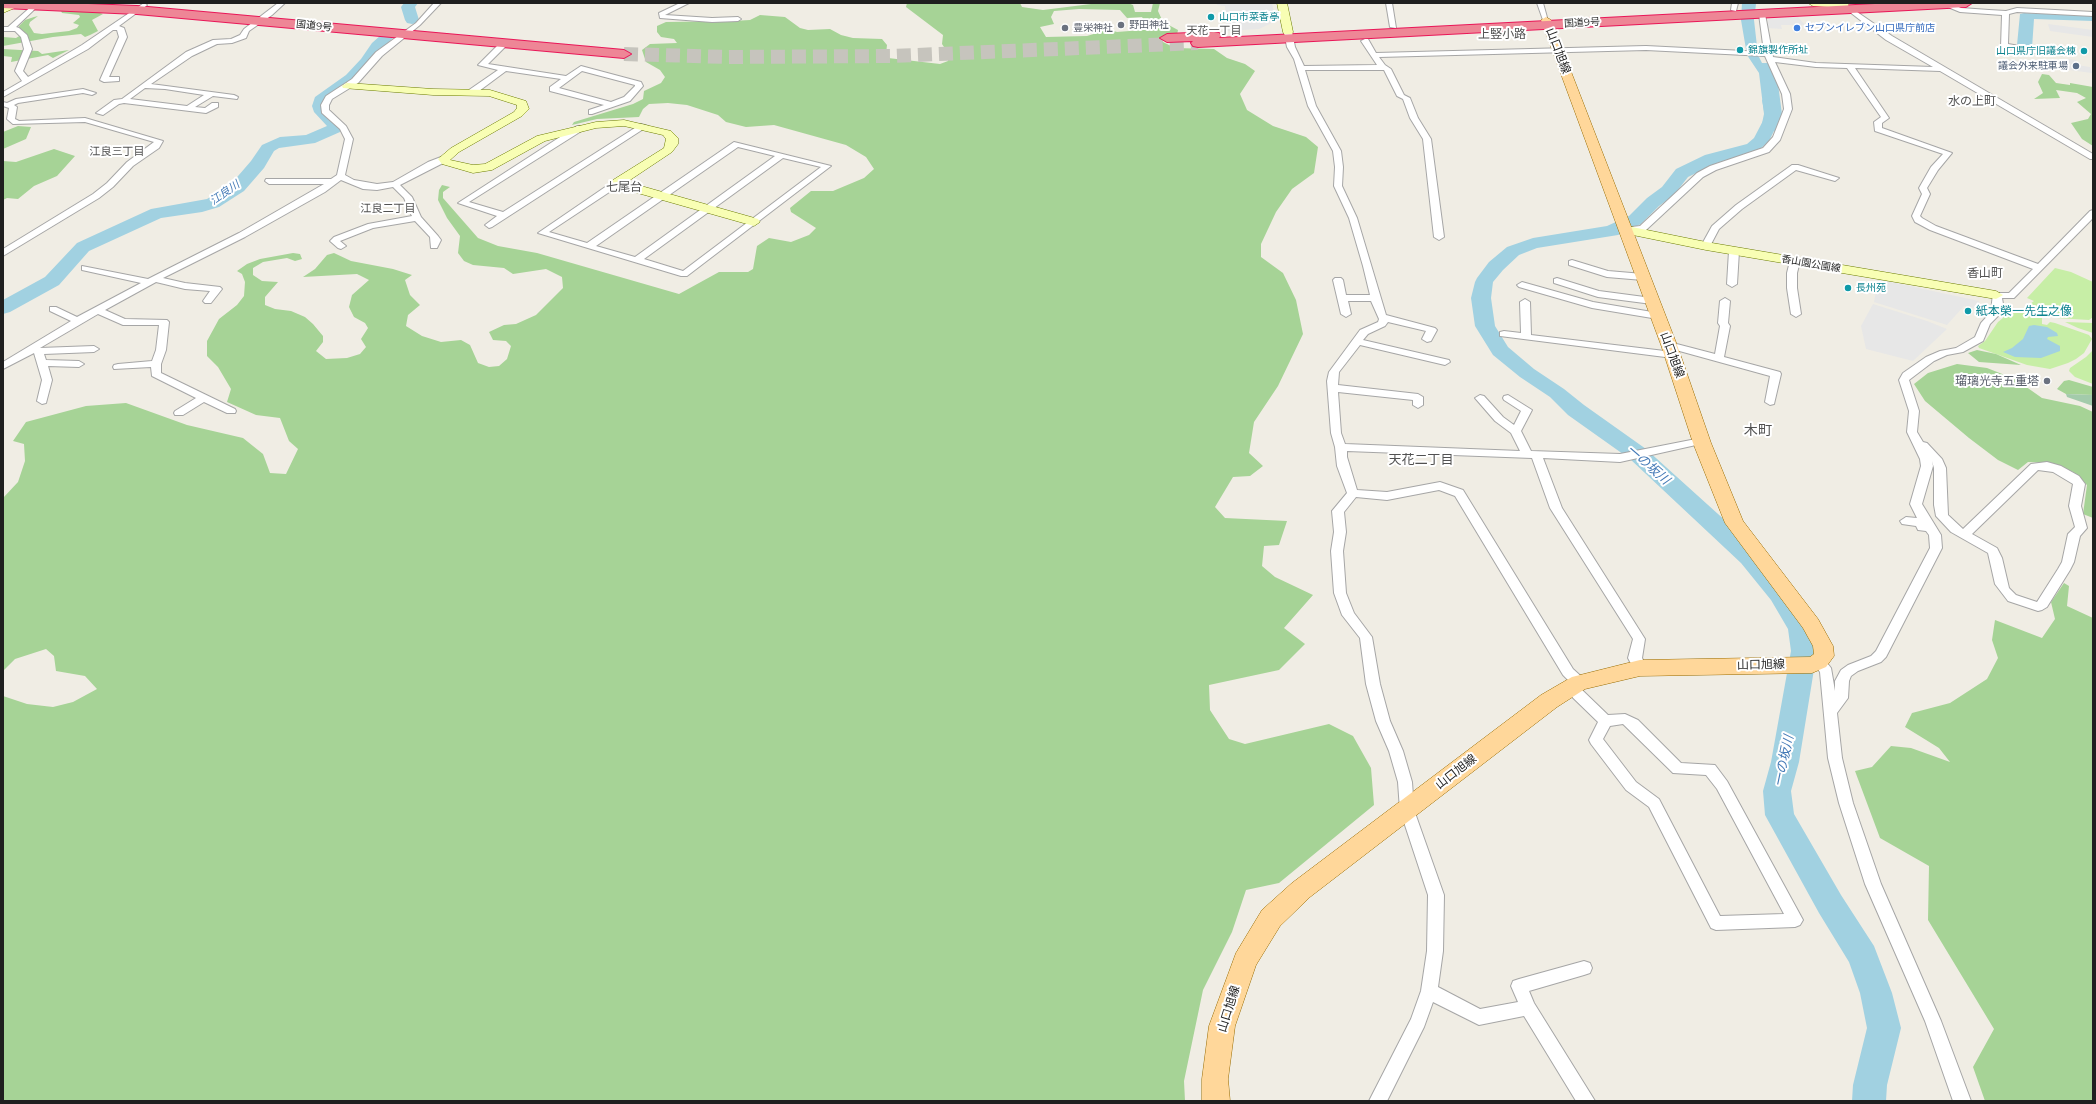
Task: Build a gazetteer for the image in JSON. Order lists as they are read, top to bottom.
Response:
{
  "streets": {
    "highway": ["国道9号"],
    "main road": ["山口旭線"],
    "street": ["香山園公園線"]
  },
  "crossings": [
    ["国道9号", "山口旭線"],
    ["山口旭線", "香山園公園線"]
  ],
  "districts": [
    "天花一丁目",
    "上竪小路",
    "水の上町",
    "江良三丁目",
    "七尾台",
    "江良二丁目",
    "香山町",
    "木町",
    "天花二丁目"
  ],
  "water": ["江良川", "一の坂川"],
  "places": [
    "山口市菜香亭",
    "野田神社",
    "豊栄神社",
    "セブンイレブン山口県庁前店",
    "錦旗製作所址",
    "山口県庁旧議会棟",
    "議会外来駐車場",
    "長州苑",
    "紙本榮一先生之像",
    "瑠璃光寺五重塔"
  ]
}
